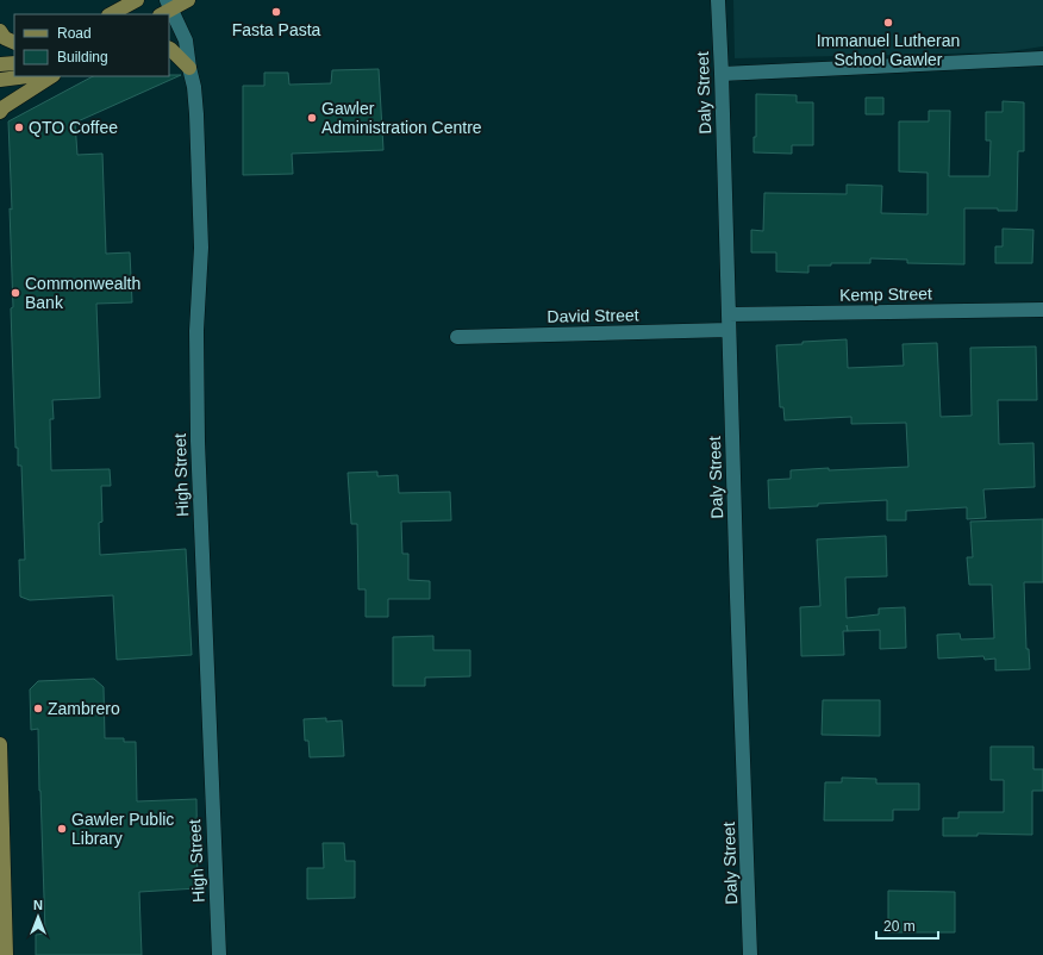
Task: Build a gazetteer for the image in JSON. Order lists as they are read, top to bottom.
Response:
{
  "streets": {
    "street": [
      "Daly Street",
      "Kemp Street",
      "David Street",
      "High Street"
    ]
  },
  "crossings": [
    ["Daly Street", "Kemp Street"],
    ["Daly Street", "David Street"]
  ],
  "places": [
    "Fasta Pasta",
    "Immanuel Lutheran School Gawler",
    "Gawler Administration Centre",
    "QTO Coffee",
    "Commonwealth Bank",
    "Zambrero",
    "Gawler Public Library"
  ],
  "legend": ["Road", "Building"],
  "scale_bar": "20 m",
  "north": "top"
}
